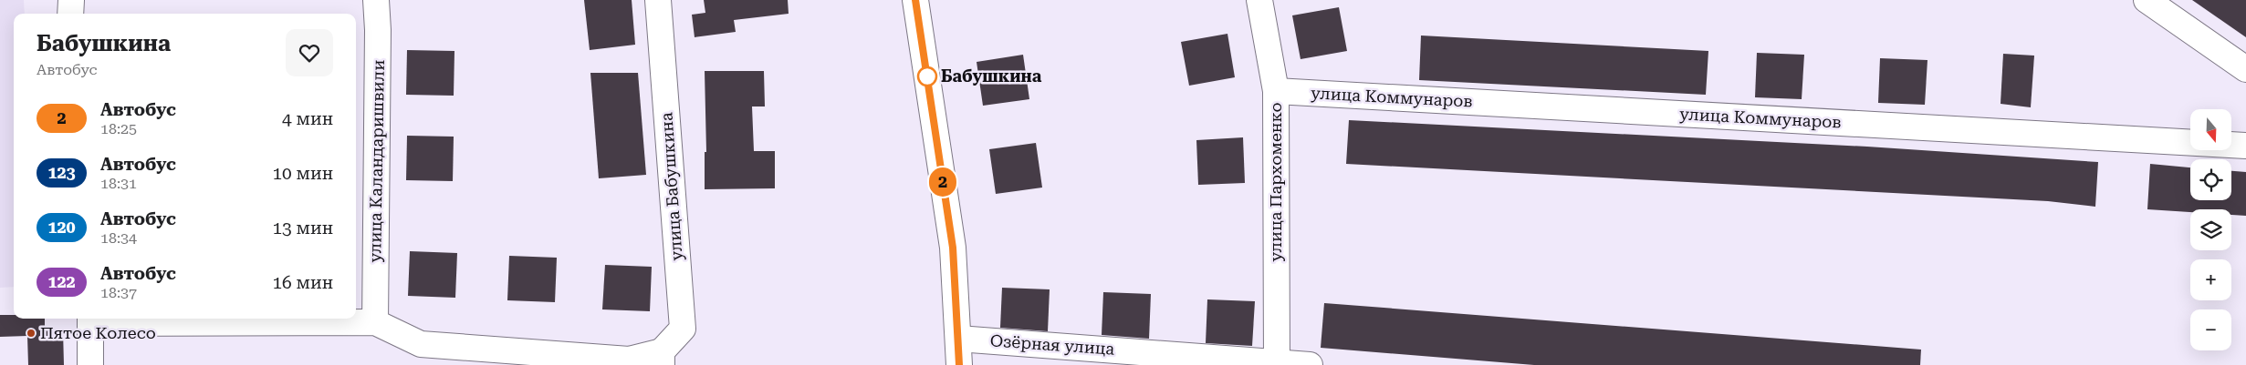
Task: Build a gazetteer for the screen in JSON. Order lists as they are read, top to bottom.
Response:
{
  "streets": {
    "street": [
      "улица Коммунаров",
      "улица Каландаришвили",
      "улица Пархоменко",
      "улица Бабушкина",
      "Озёрная улица"
    ]
  },
  "crossings": [
    ["улица Коммунаров", "улица Пархоменко"],
    ["улица Пархоменко", "Озёрная улица"]
  ],
  "places": ["Бабушкина", "Пятое Колесо"],
  "lines": ["bus line 2"],
  "north": "bottom",
  "page": {
    "on_map": "2",
    "heading": ["Бабушкина", "Автобус"],
    "list": [
      {
        "mark": "2",
        "name": "Автобус",
        "note": "18:25",
        "value": "4 мин"
      },
      {
        "mark": "123",
        "name": "Автобус",
        "note": "18:31",
        "value": "10 мин"
      },
      {
        "mark": "120",
        "name": "Автобус",
        "note": "18:34",
        "value": "13 мин"
      },
      {
        "mark": "122",
        "name": "Автобус",
        "note": "18:37",
        "value": "16 мин"
      }
    ],
    "map_buttons": ["+", "−"]
  }
}
